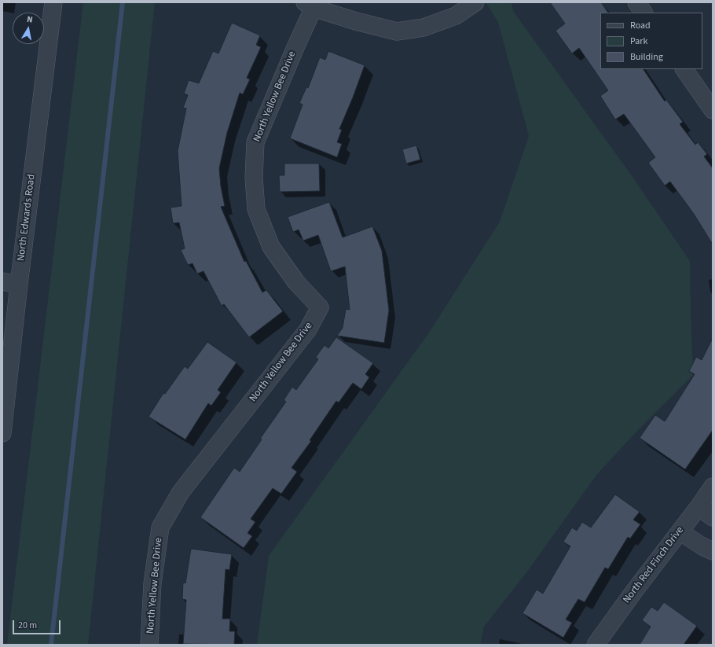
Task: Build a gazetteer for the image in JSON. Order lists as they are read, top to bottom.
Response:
{
  "streets": {
    "street": ["North Yellow Bee Drive", "North Edwards Road", "North Red Finch Drive"]
  },
  "legend": ["Road", "Park", "Building"],
  "scale_bar": "20 m",
  "north": "top"
}
